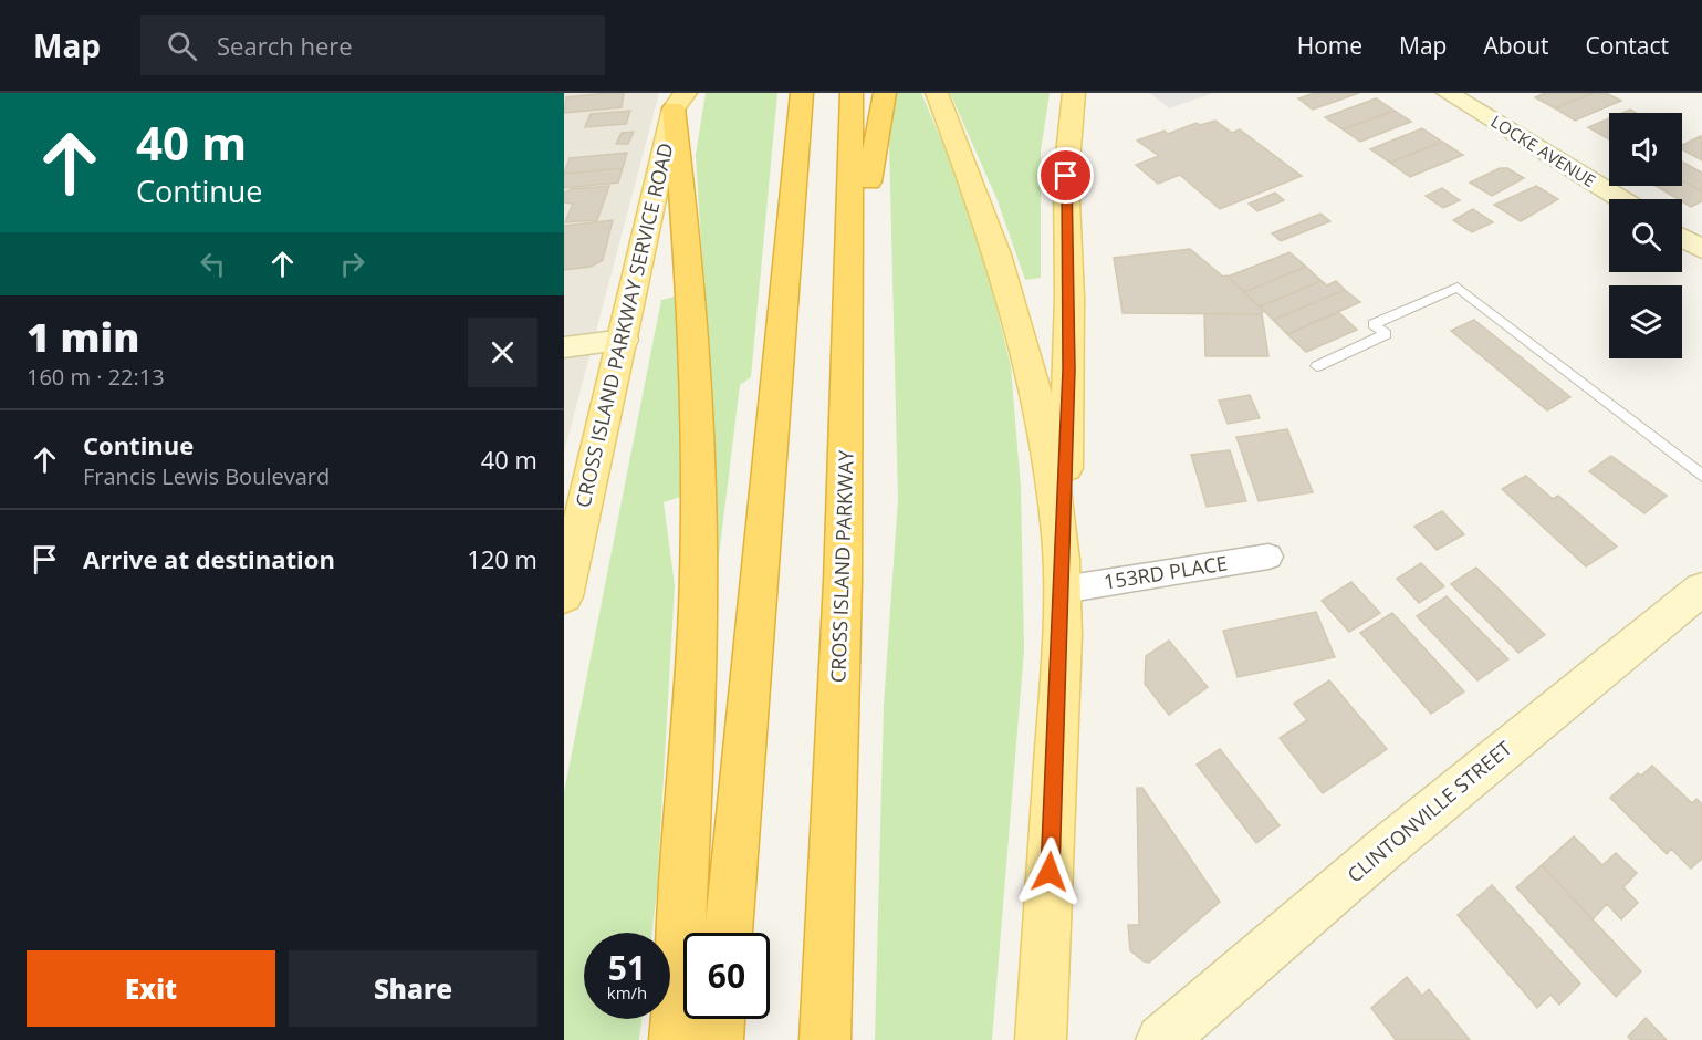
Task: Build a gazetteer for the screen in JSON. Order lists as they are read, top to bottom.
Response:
{
  "streets": {
    "highway": ["CROSS ISLAND PARKWAY"],
    "main road": ["CROSS ISLAND PARKWAY SERVICE ROAD"],
    "street": ["LOCKE AVENUE", "153RD PLACE", "CLINTONVILLE STREET"]
  },
  "page": {
    "header": "Map",
    "search": "Search here",
    "nav": [
      "Home",
      "Map",
      "About",
      "Contact"
    ],
    "turn": ["40 m", "Continue"],
    "heading": ["1 min", "160 m · 22:13"],
    "list": [
      {
        "name": "Continue",
        "note": "Francis Lewis Boulevard",
        "value": "40 m"
      },
      {
        "name": "Arrive at destination",
        "value": "120 m"
      }
    ],
    "speed": "51 km/h",
    "limit": "60",
    "buttons": ["Exit", "Share"]
  }
}
